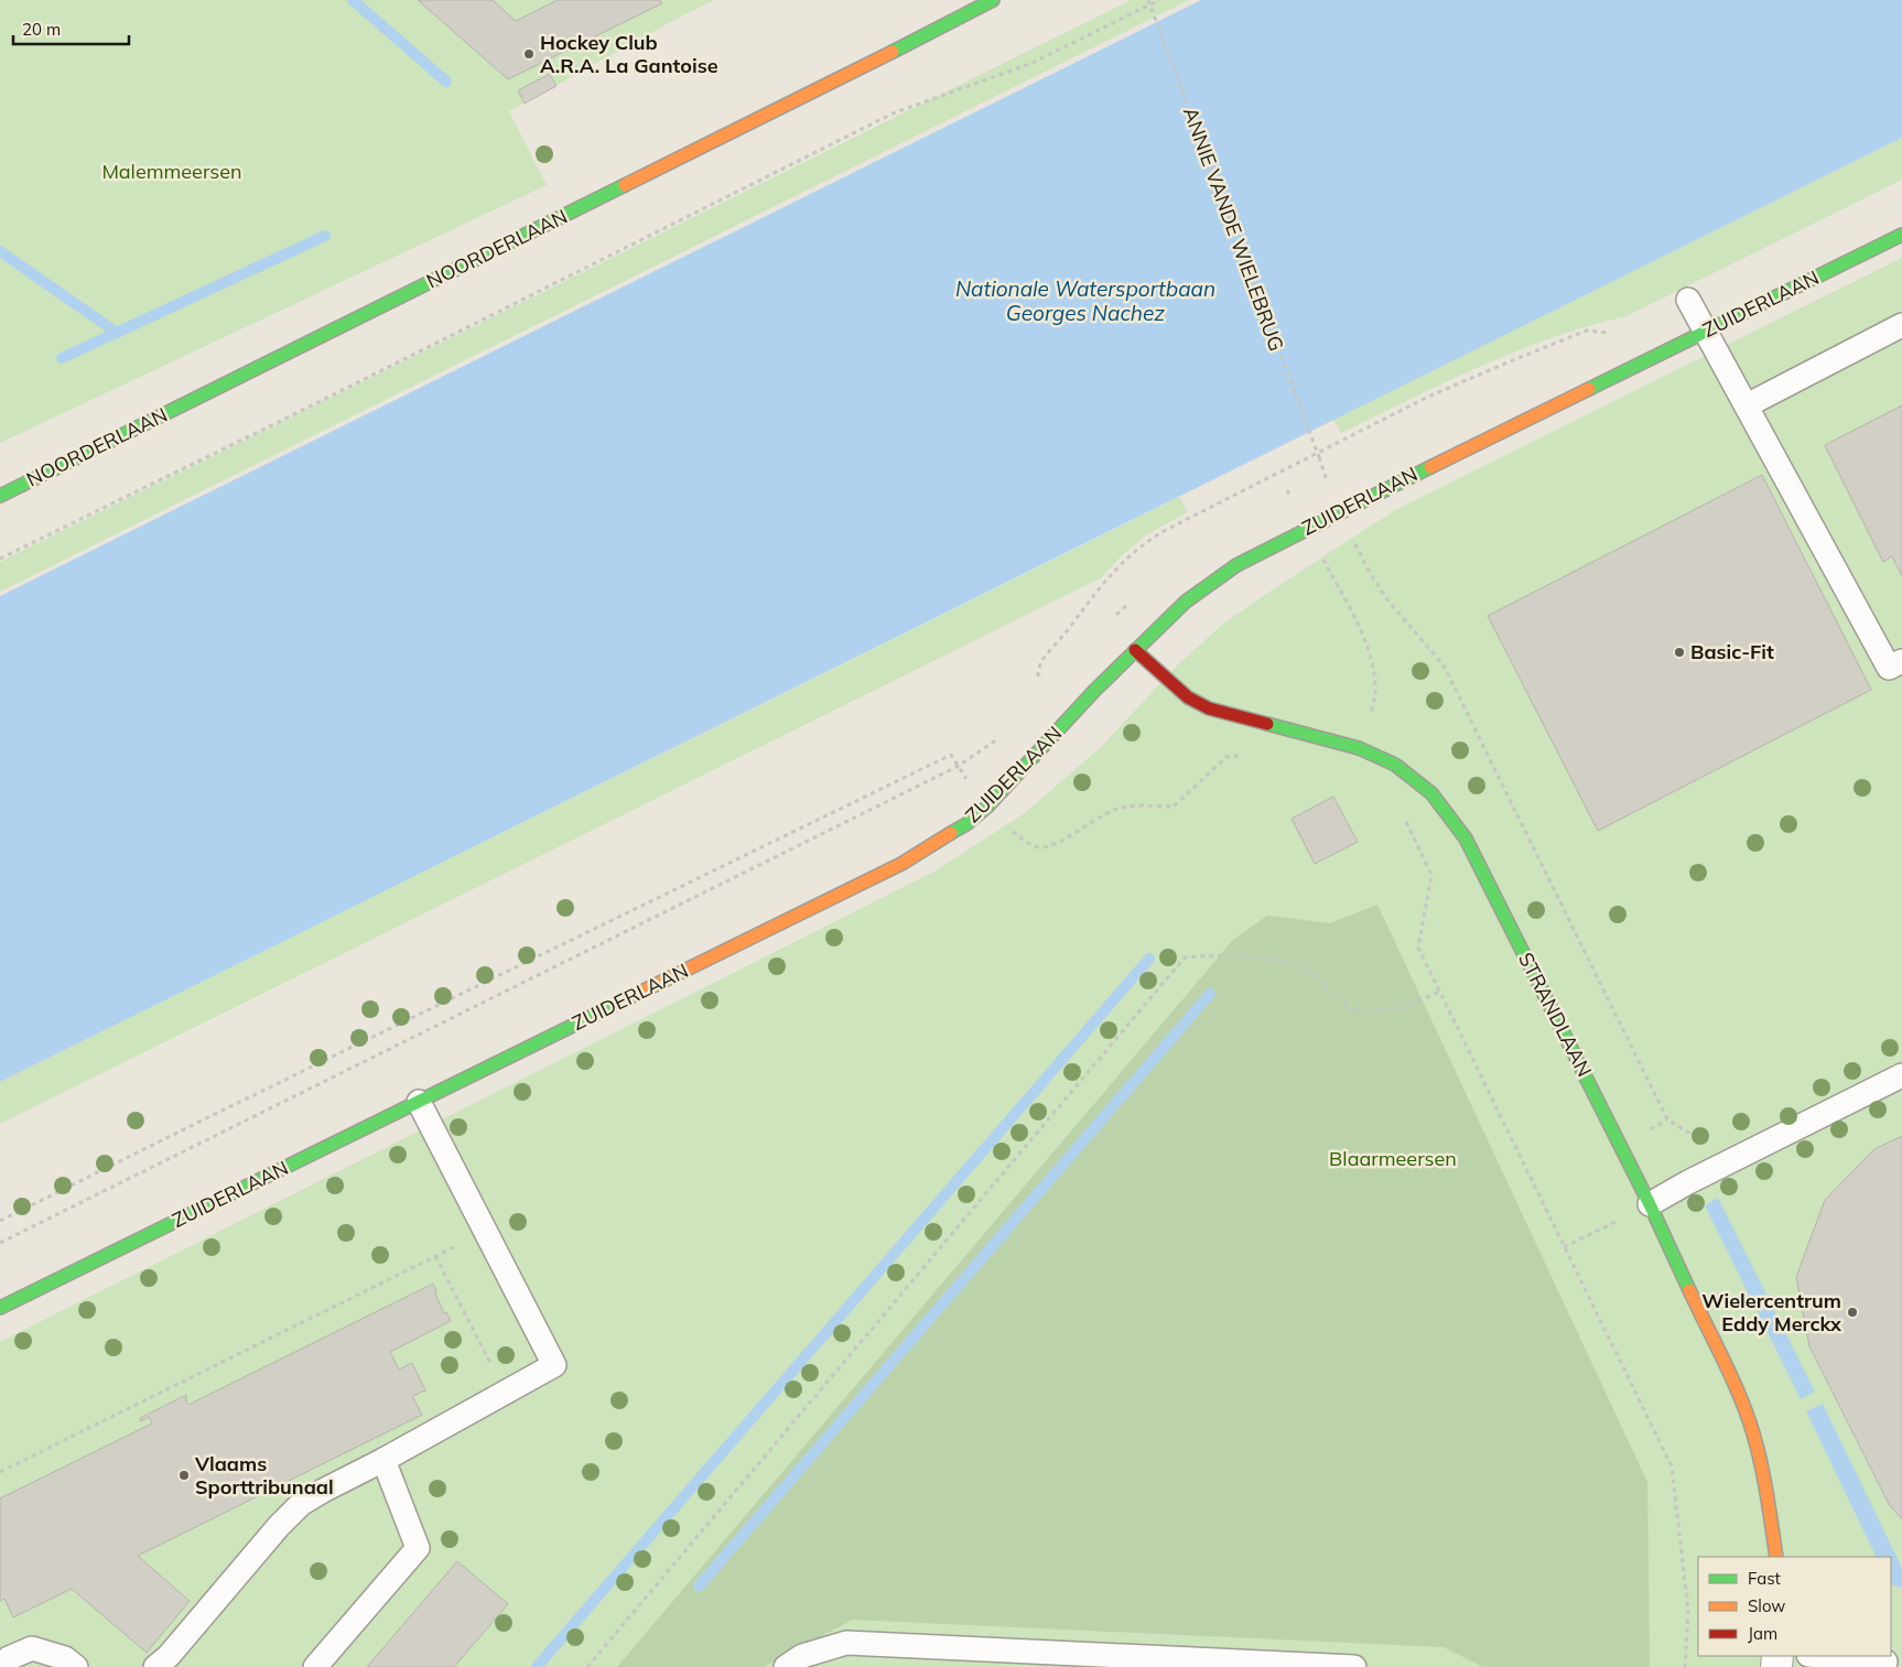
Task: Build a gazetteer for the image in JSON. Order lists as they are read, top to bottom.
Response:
{
  "streets": {
    "street": ["NOORDERLAAN", "ZUIDERLAAN", "STRANDLAAN"],
    "path": ["ANNIE VANDE WIELEBRUG"]
  },
  "crossings": [
    ["ZUIDERLAAN", "STRANDLAAN"]
  ],
  "water": ["Nationale Watersportbaan Georges Nachez"],
  "parks": ["Malemmeersen", "Blaarmeersen"],
  "places": [
    "Hockey Club A.R.A. La Gantoise",
    "Basic-Fit",
    "Wielercentrum Eddy Merckx",
    "Vlaams Sporttribunaal"
  ],
  "legend": ["Fast", "Slow", "Jam"],
  "scale_bar": "20 m"
}
